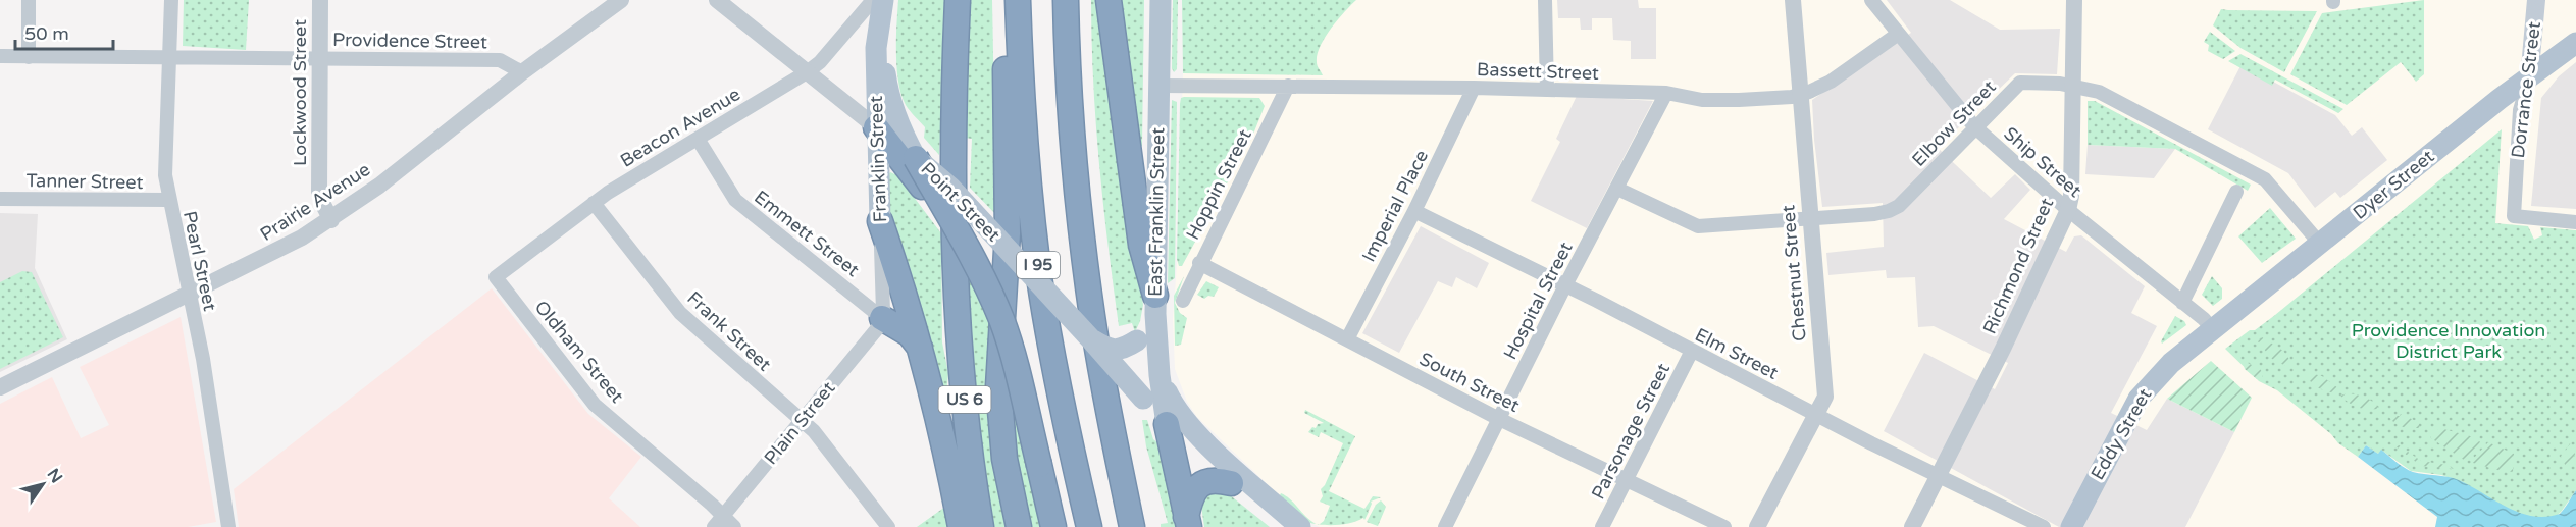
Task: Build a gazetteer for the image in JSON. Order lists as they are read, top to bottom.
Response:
{
  "streets": {
    "highway": ["I 95", "US 6"],
    "main road": [
      "Dorrance Street",
      "Franklin Street",
      "Dyer Street",
      "Point Street",
      "East Franklin Street",
      "Eddy Street"
    ],
    "street": [
      "Providence Street",
      "Bassett Street",
      "Lockwood Street",
      "Elbow Street",
      "Beacon Avenue",
      "Ship Street",
      "Tanner Street",
      "Hoppin Street",
      "Prairie Avenue",
      "Imperial Place",
      "Emmett Street",
      "Pearl Street",
      "Richmond Street",
      "Chestnut Street",
      "Hospital Street",
      "Frank Street",
      "Oldham Street",
      "Elm Street",
      "South Street",
      "Plain Street",
      "Parsonage Street"
    ]
  },
  "crossings": [
    ["Providence Street", "Lockwood Street"],
    ["Providence Street", "Prairie Avenue"],
    ["Providence Street", "Pearl Street"],
    ["Bassett Street", "Ship Street"],
    ["Bassett Street", "Hoppin Street"],
    ["Bassett Street", "Imperial Place"],
    ["Bassett Street", "East Franklin Street"],
    ["Bassett Street", "Chestnut Street"],
    ["Bassett Street", "Hospital Street"],
    ["Dorrance Street", "Dyer Street"],
    ["Lockwood Street", "Prairie Avenue"],
    ["Elbow Street", "Ship Street"],
    ["Elbow Street", "Dyer Street"],
    ["Elbow Street", "Richmond Street"],
    ["Elbow Street", "Chestnut Street"],
    ["Elbow Street", "Hospital Street"],
    ["Beacon Avenue", "Point Street"],
    ["Beacon Avenue", "Emmett Street"],
    ["Beacon Avenue", "Frank Street"],
    ["Beacon Avenue", "Oldham Street"],
    ["Franklin Street", "Point Street"],
    ["Franklin Street", "Emmett Street"],
    ["Franklin Street", "Plain Street"],
    ["Ship Street", "Dyer Street"],
    ["Ship Street", "Richmond Street"],
    ["Ship Street", "Eddy Street"],
    ["Tanner Street", "Pearl Street"],
    ["Hoppin Street", "South Street"],
    ["Dyer Street", "Eddy Street"],
    ["Prairie Avenue", "Pearl Street"],
    ["Point Street", "East Franklin Street"],
    ["Imperial Place", "Elm Street"],
    ["Imperial Place", "South Street"],
    ["Emmett Street", "Plain Street"],
    ["Richmond Street", "Elm Street"],
    ["Chestnut Street", "Elm Street"],
    ["Hospital Street", "Elm Street"],
    ["Hospital Street", "South Street"],
    ["Frank Street", "Plain Street"],
    ["Oldham Street", "Plain Street"],
    ["Elm Street", "Parsonage Street"],
    ["South Street", "Parsonage Street"]
  ],
  "parks": ["Providence Innovation District Park"],
  "scale_bar": "50 m",
  "north": "top right"
}
